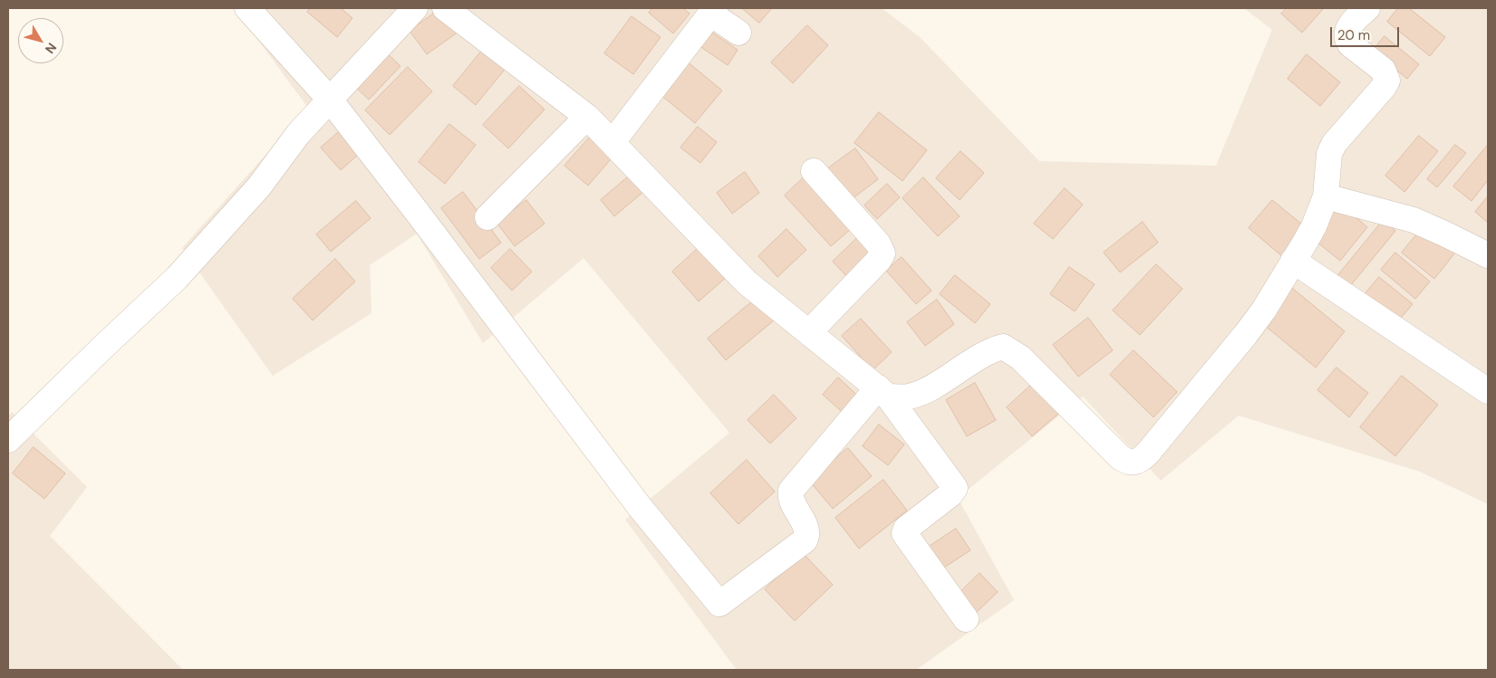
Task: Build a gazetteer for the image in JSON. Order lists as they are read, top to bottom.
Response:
{
  "scale_bar": "20 m",
  "north": "bottom right"
}
